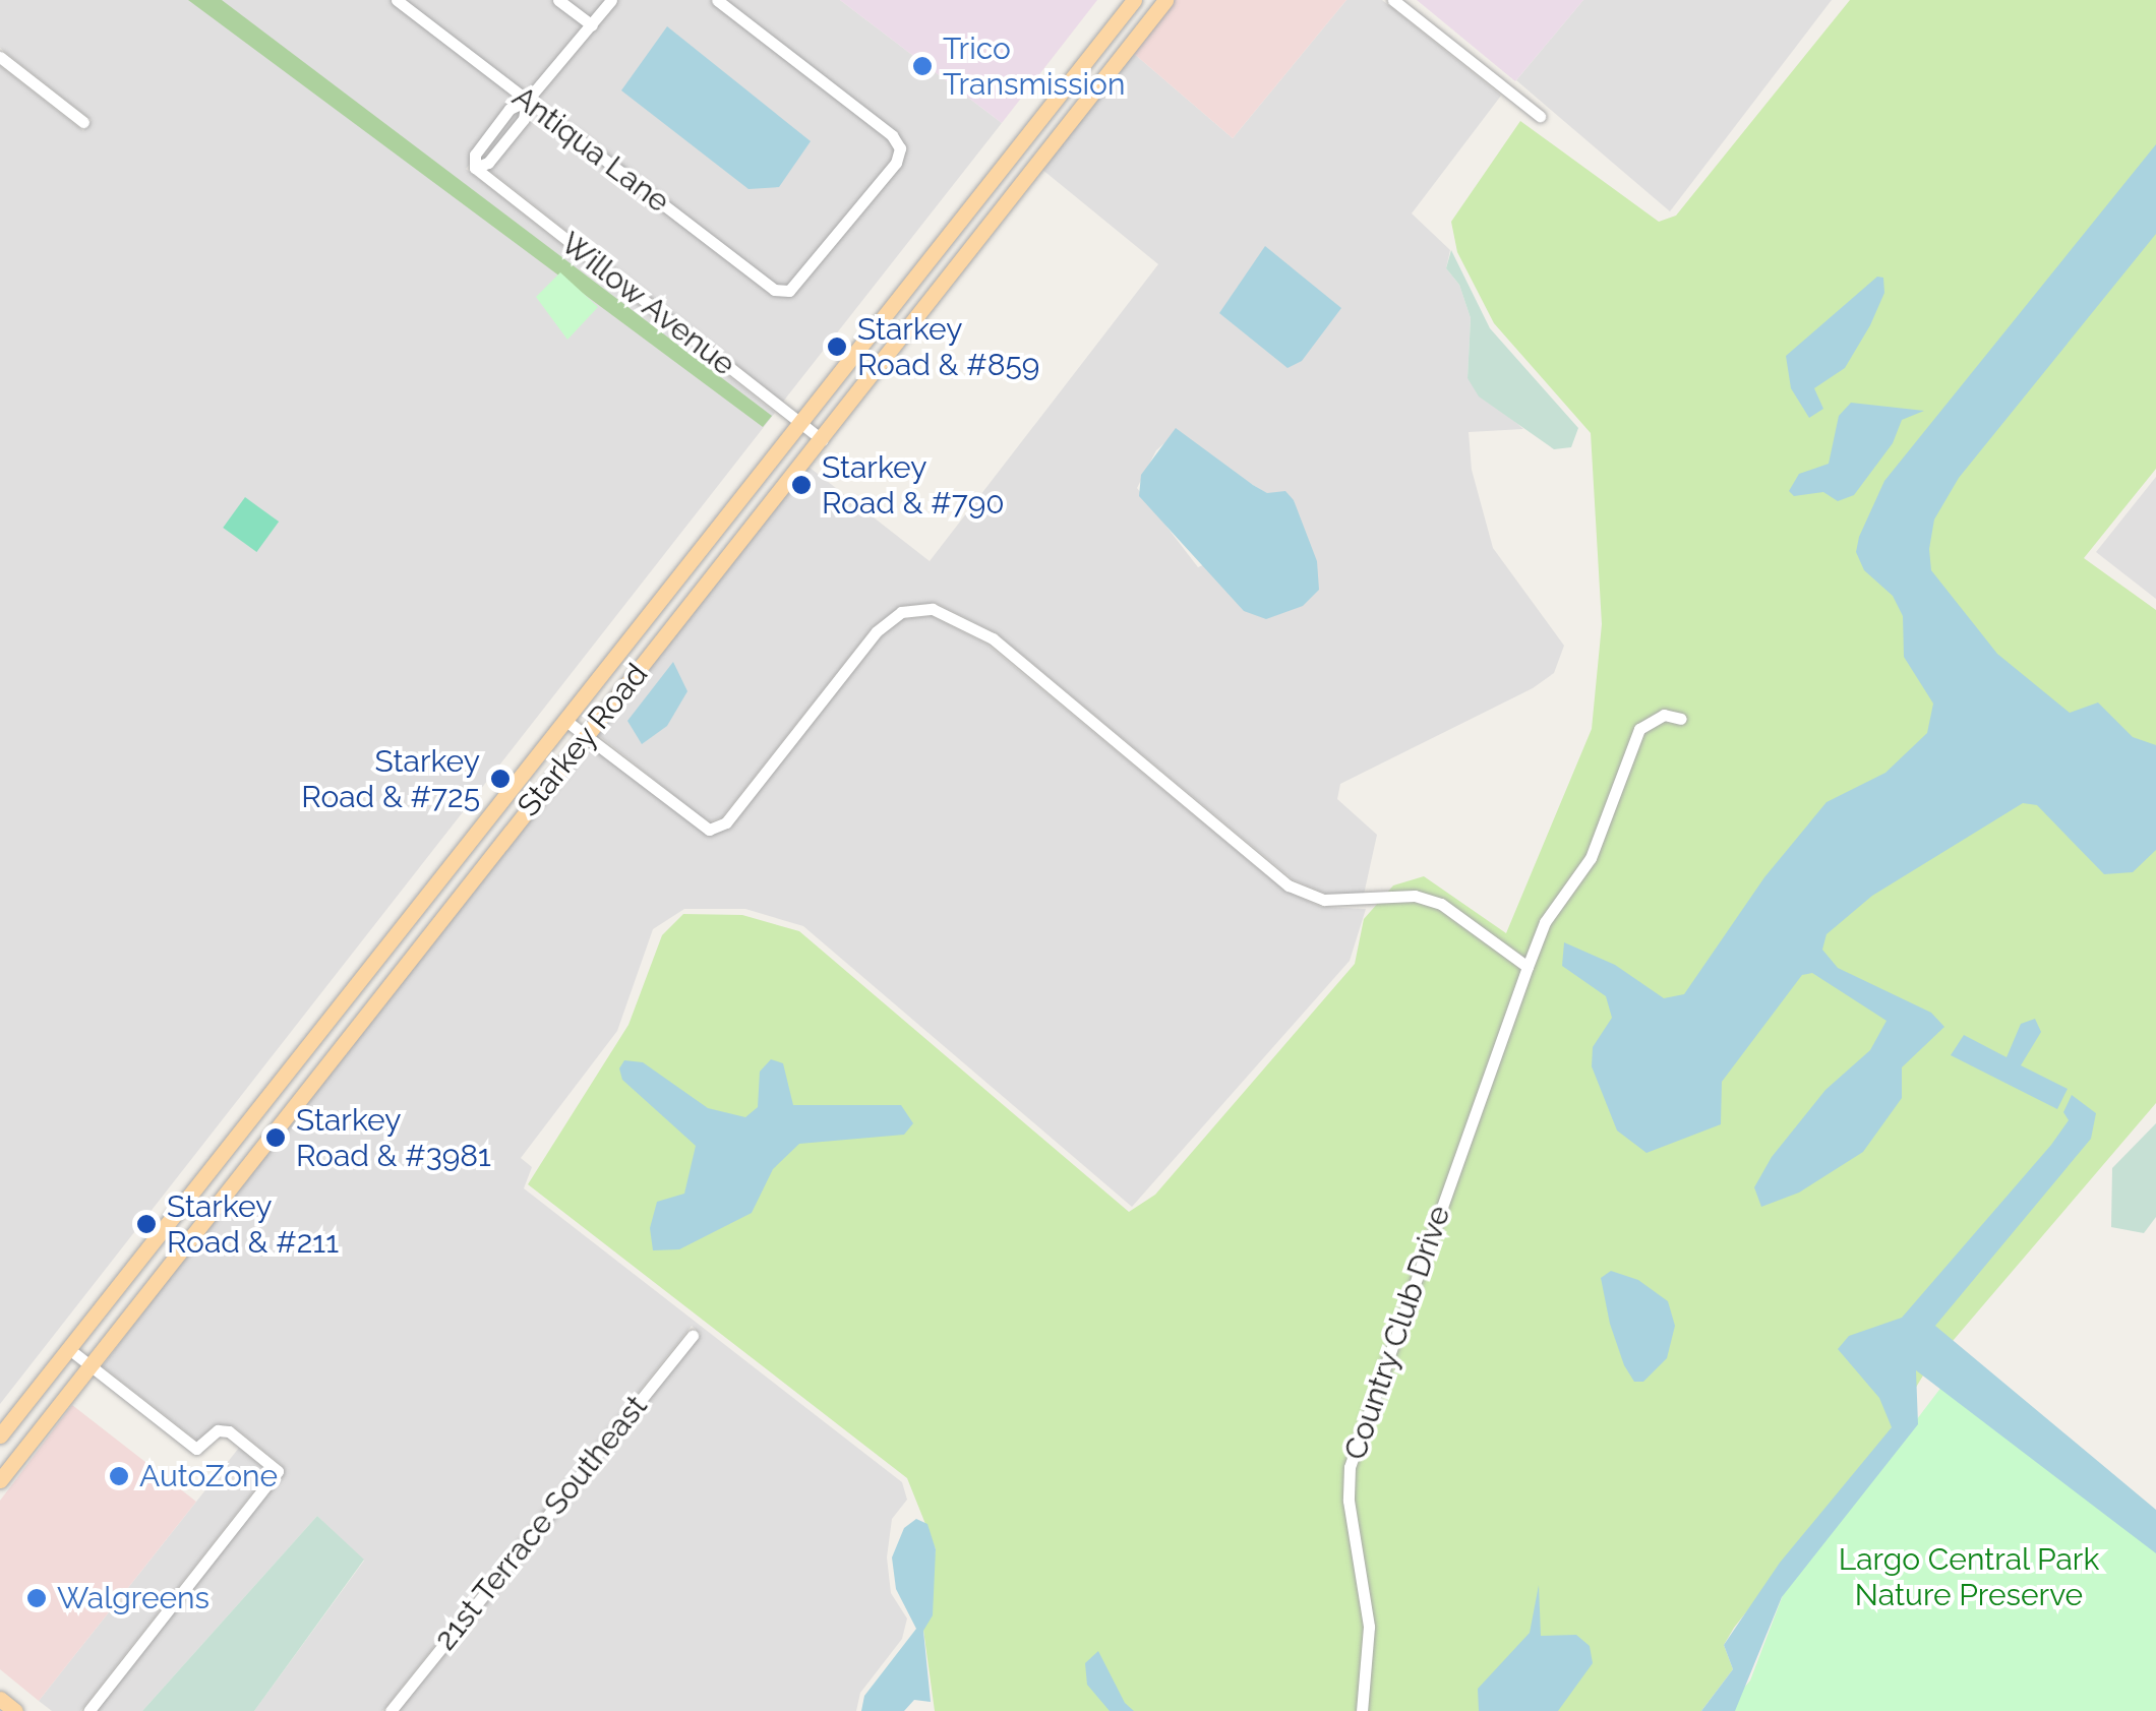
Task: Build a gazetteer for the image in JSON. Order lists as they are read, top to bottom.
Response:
{
  "streets": {
    "main road": ["Starkey Road"],
    "street": [
      "Antiqua Lane",
      "Willow Avenue",
      "Country Club Drive",
      "21st Terrace Southeast"
    ]
  },
  "crossings": [
    ["Antiqua Lane", "Willow Avenue"],
    ["Willow Avenue", "Starkey Road"]
  ],
  "parks": ["Largo Central Park Nature Preserve"],
  "places": [
    "Trico Transmission",
    "Starkey Road & #859",
    "Starkey Road & #790",
    "Starkey Road & #725",
    "Starkey Road & #3981",
    "Starkey Road & #211",
    "AutoZone",
    "Walgreens"
  ]
}
